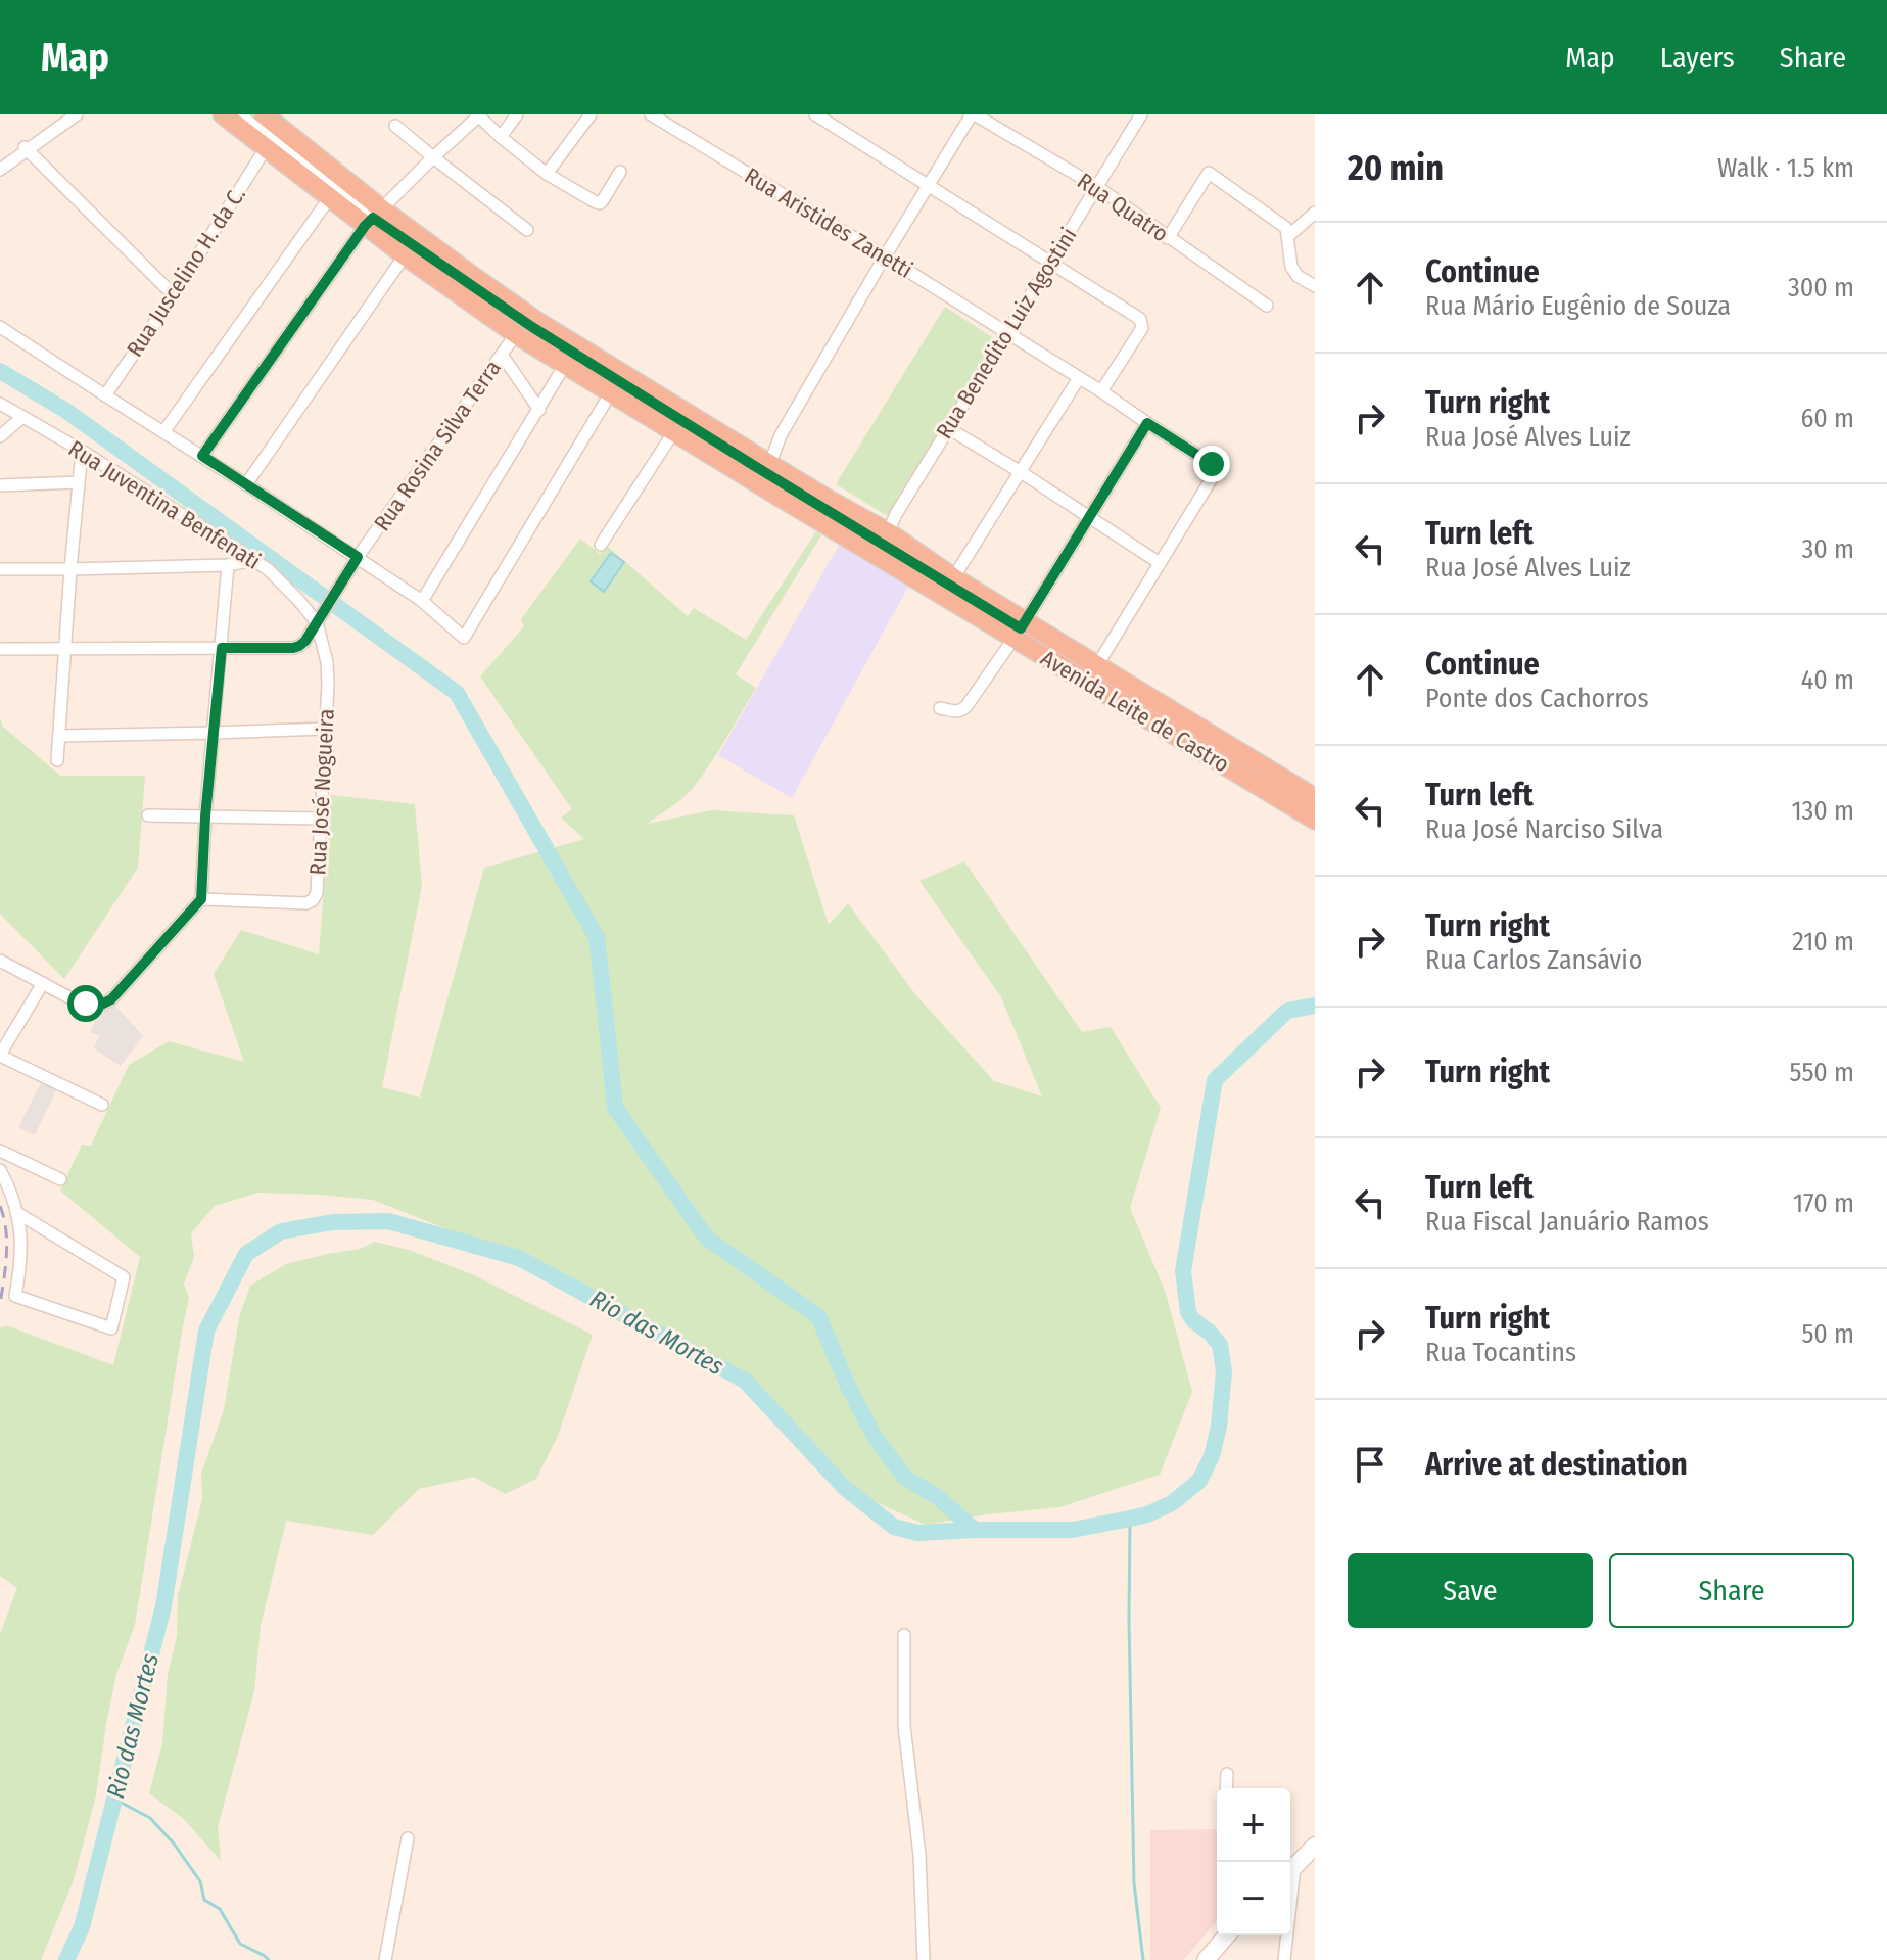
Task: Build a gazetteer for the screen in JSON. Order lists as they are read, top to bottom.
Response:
{
  "streets": {
    "highway": ["Avenida Leite de Castro"],
    "street": [
      "Rua Quatro",
      "Rua Aristides Zanetti",
      "Rua Juscelino H. da C.",
      "Rua Benedito Luiz Agostini",
      "Rua Rosina Silva Terra",
      "Rua Juventina Benfenati",
      "Rua José Nogueira"
    ]
  },
  "crossings": [
    ["Rua Quatro", "Rua Benedito Luiz Agostini"],
    ["Rua Aristides Zanetti", "Rua Benedito Luiz Agostini"],
    ["Rua Juscelino H. da C.", "Avenida Leite de Castro"],
    ["Rua Benedito Luiz Agostini", "Avenida Leite de Castro"],
    ["Rua Rosina Silva Terra", "Rua Juventina Benfenati"],
    ["Rua Rosina Silva Terra", "Avenida Leite de Castro"],
    ["Rua Rosina Silva Terra", "Rua José Nogueira"],
    ["Rua Juventina Benfenati", "Rua José Nogueira"]
  ],
  "water": ["Rio das Mortes"],
  "page": {
    "header": "Map",
    "nav": ["Map", "Layers", "Share"],
    "heading": ["20 min", "Walk · 1.5 km"],
    "list": [
      ["Continue", "Rua Mário Eugênio de Souza", "300 m"],
      ["Turn right", "Rua José Alves Luiz", "60 m"],
      ["Turn left", "Rua José Alves Luiz", "30 m"],
      ["Continue", "Ponte dos Cachorros", "40 m"],
      ["Turn left", "Rua José Narciso Silva", "130 m"],
      ["Turn right", "Rua Carlos Zansávio", "210 m"],
      ["Turn right", "550 m"],
      ["Turn left", "Rua Fiscal Januário Ramos", "170 m"],
      ["Turn right", "Rua Tocantins", "50 m"],
      "Arrive at destination"
    ],
    "buttons": ["Save", "Share"],
    "map_buttons": ["+", "−"]
  }
}
